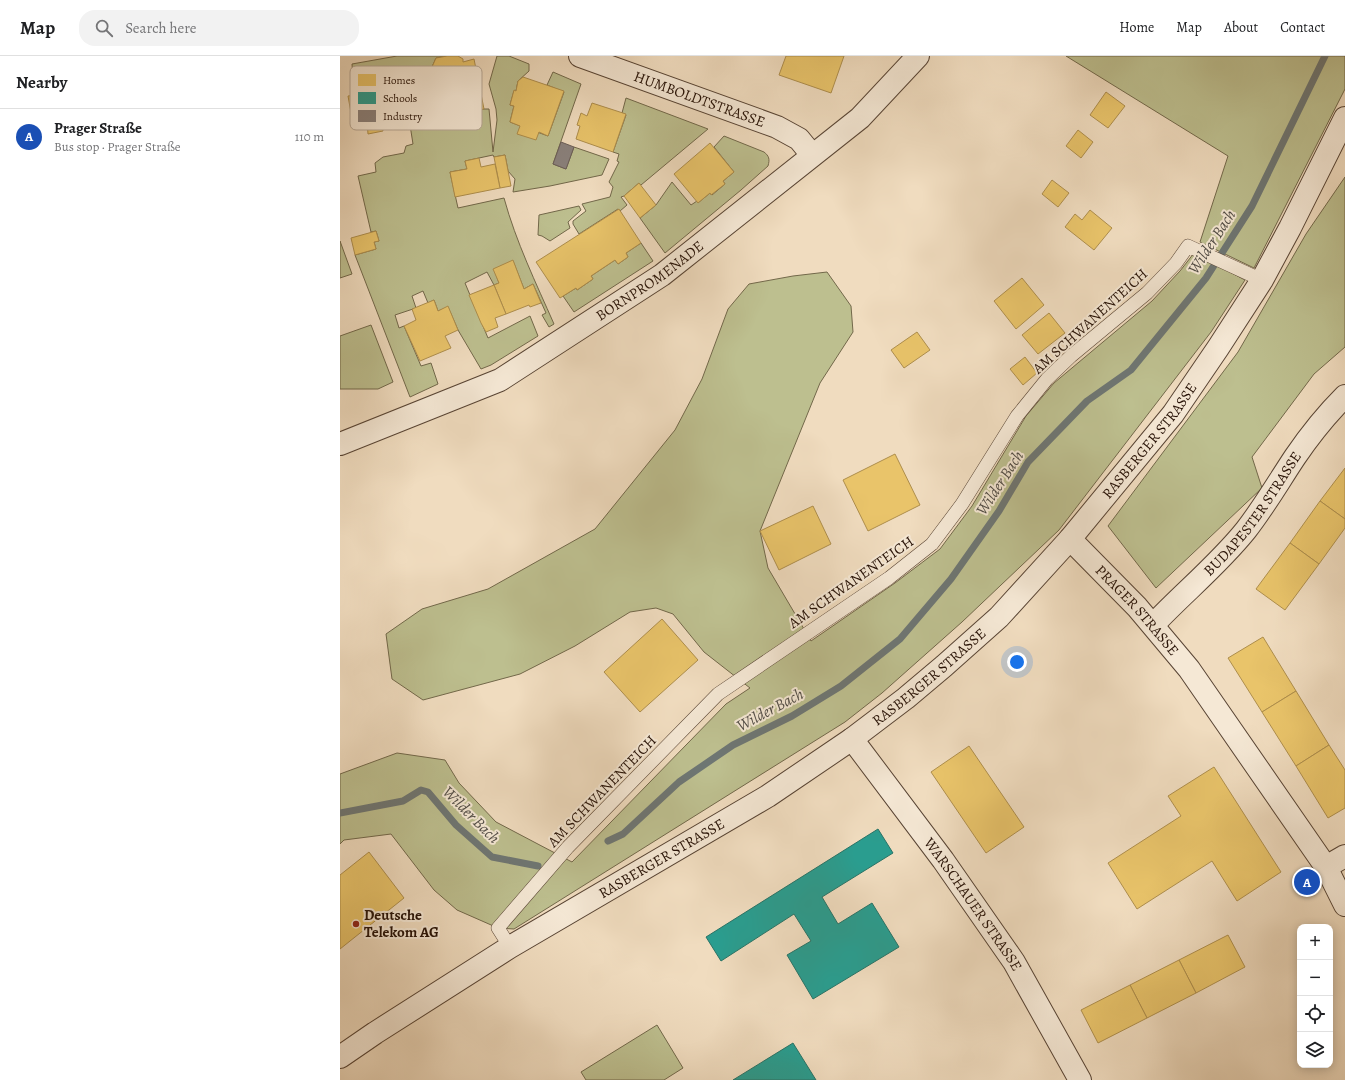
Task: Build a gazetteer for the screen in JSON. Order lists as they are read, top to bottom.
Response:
{
  "streets": {
    "street": [
      "HUMBOLDTSTRASSE",
      "BORNPROMENADE",
      "RASBERGER STRASSE",
      "BUDAPESTER STRASSE",
      "PRAGER STRASSE",
      "WARSCHAUER STRASSE"
    ],
    "lane": ["AM SCHWANENTEICH"]
  },
  "crossings": [
    ["HUMBOLDTSTRASSE", "BORNPROMENADE"],
    ["AM SCHWANENTEICH", "RASBERGER STRASSE"],
    ["RASBERGER STRASSE", "PRAGER STRASSE"],
    ["RASBERGER STRASSE", "WARSCHAUER STRASSE"],
    ["BUDAPESTER STRASSE", "PRAGER STRASSE"]
  ],
  "water": ["Wilder Bach"],
  "places": ["Deutsche Telekom AG"],
  "legend": ["Homes", "Schools", "Industry"],
  "page": {
    "header": "Map",
    "search": "Search here",
    "nav": [
      "Home",
      "Map",
      "About",
      "Contact"
    ],
    "heading": "Nearby",
    "list": [
      {
        "mark": "A",
        "name": "Prager Straße",
        "note": "Bus stop · Prager Straße",
        "value": "110 m"
      }
    ],
    "pins": "A",
    "map_buttons": ["+", "−"]
  }
}
